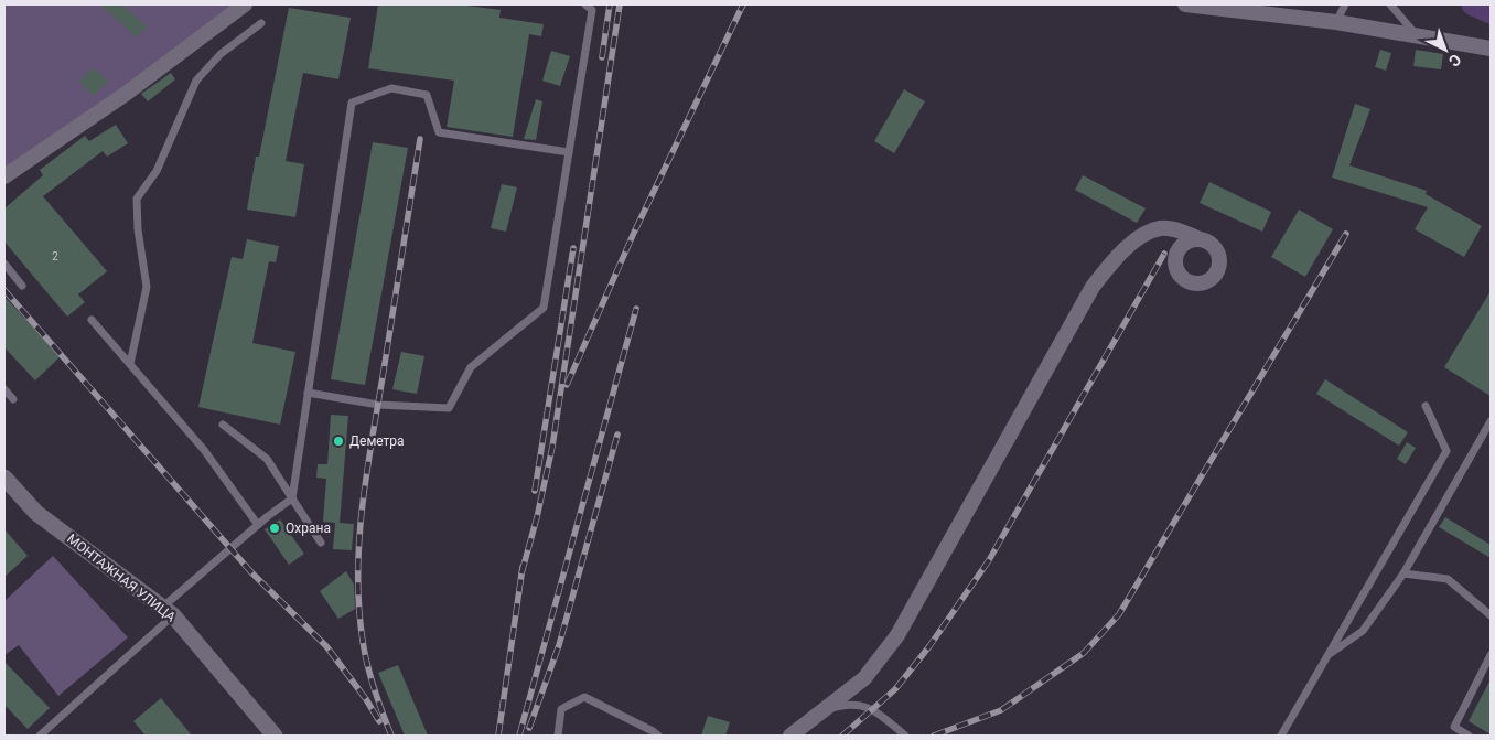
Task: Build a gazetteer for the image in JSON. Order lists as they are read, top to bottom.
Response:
{
  "streets": {
    "street": ["МОНТАЖНАЯ УЛИЦА"]
  },
  "places": ["Деметра", "Охрана"],
  "house_numbers": ["2"],
  "north": "bottom right"
}
